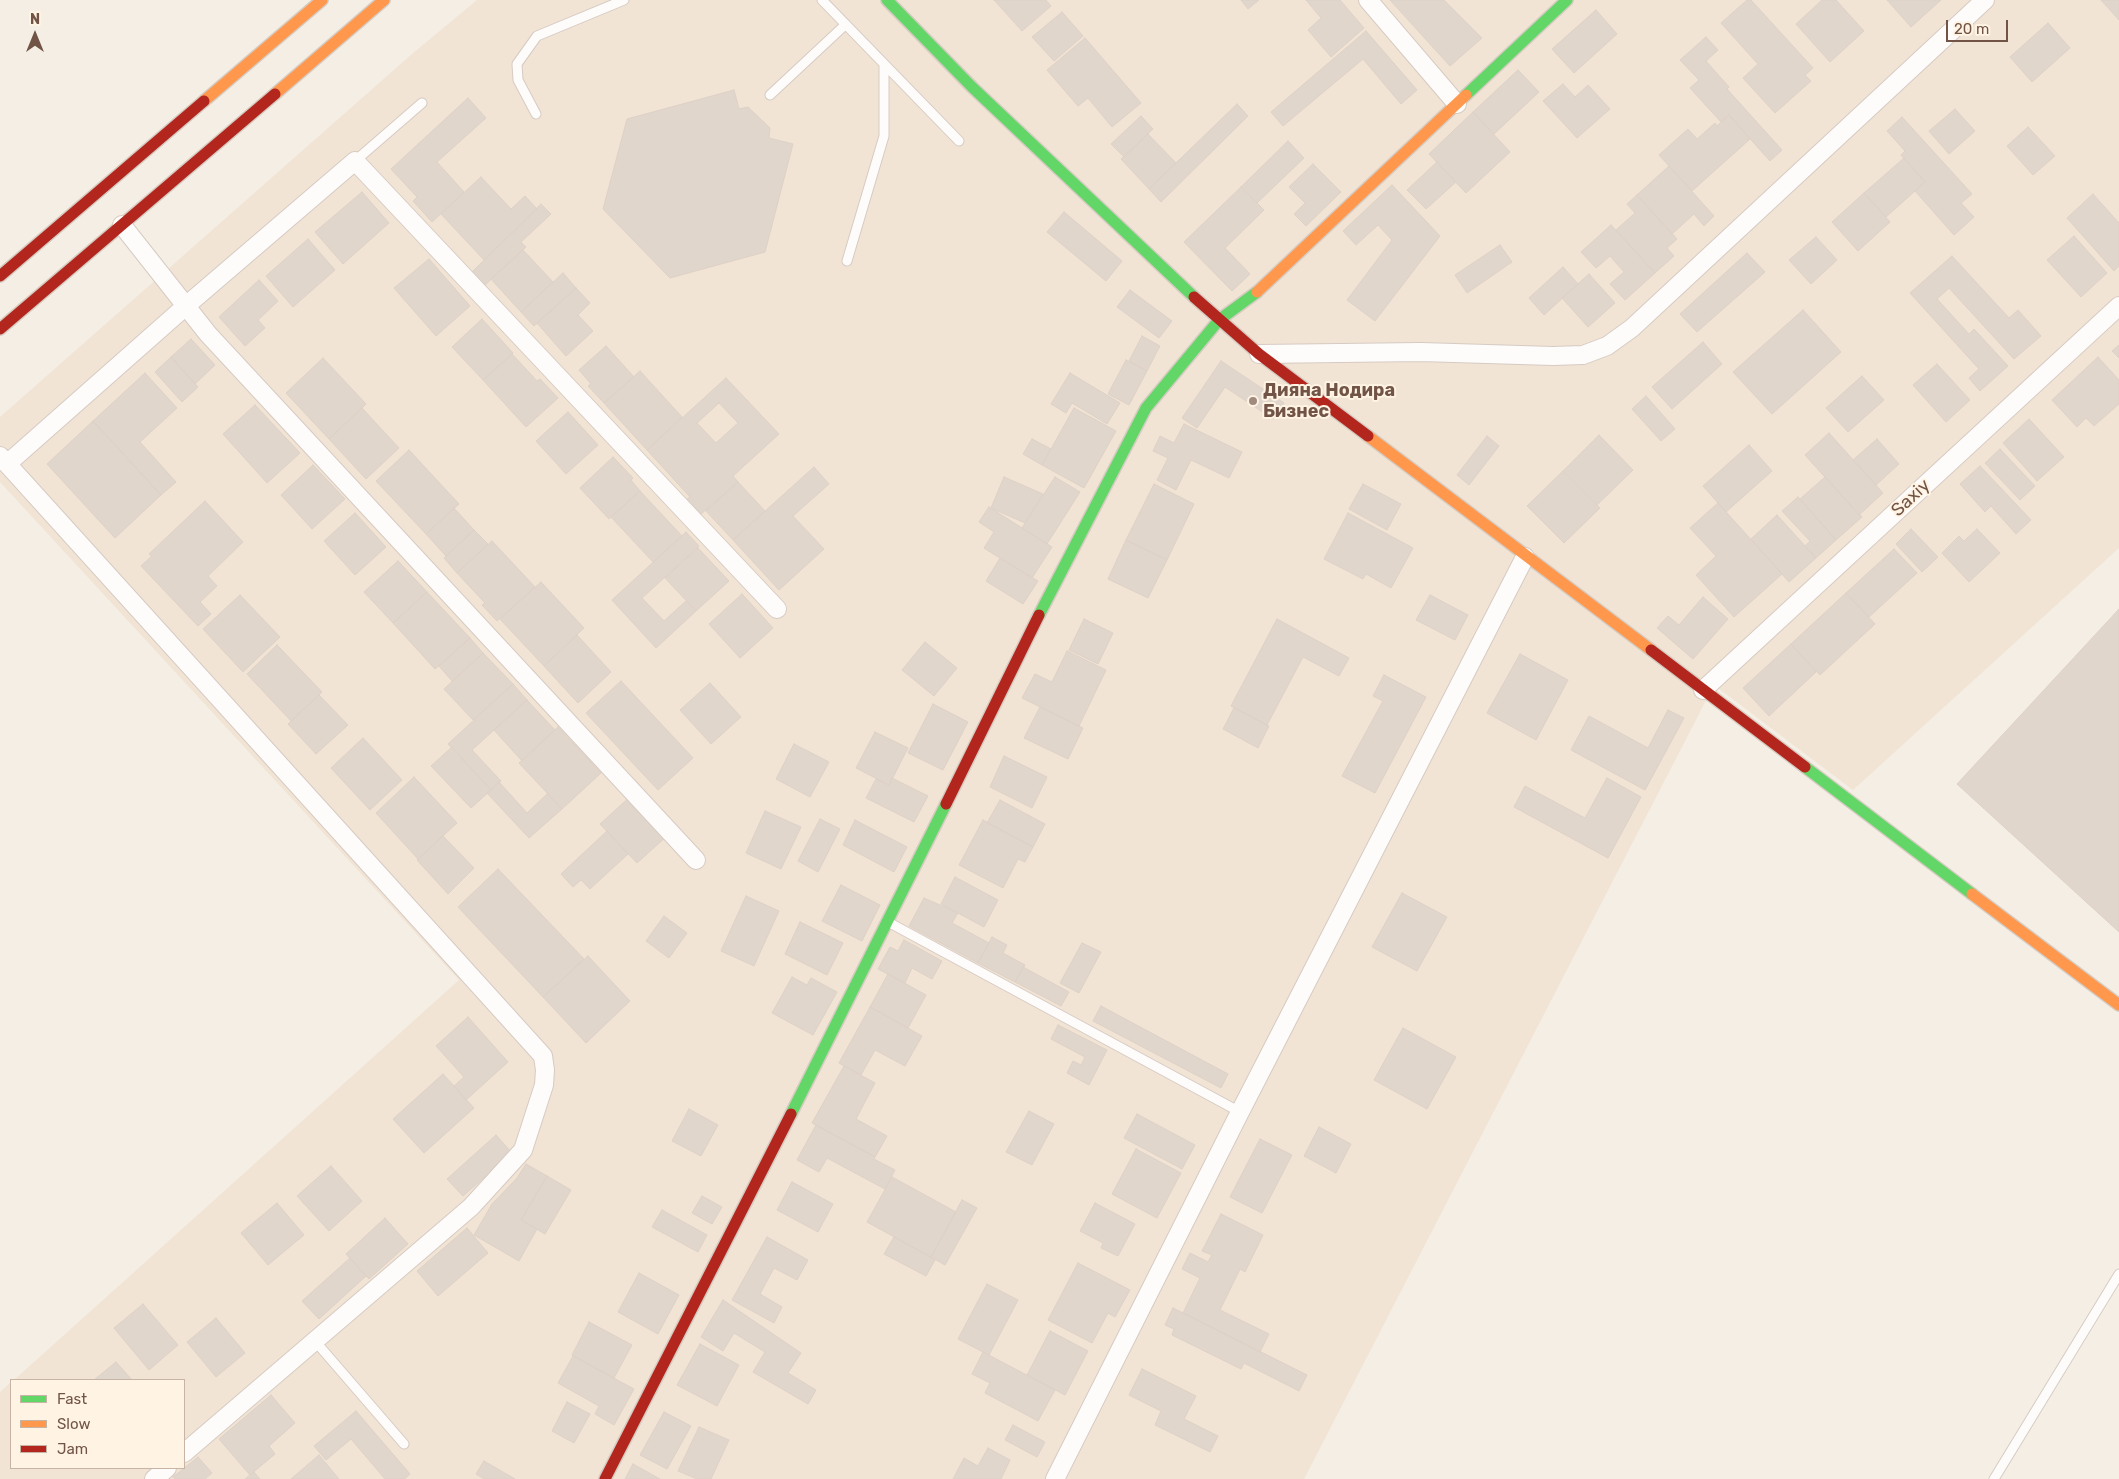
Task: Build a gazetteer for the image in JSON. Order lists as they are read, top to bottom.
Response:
{
  "streets": {
    "street": ["Saxiy"]
  },
  "places": ["Дияна Нодира Бизнес"],
  "legend": ["Fast", "Slow", "Jam"],
  "scale_bar": "20 m",
  "north": "top"
}
